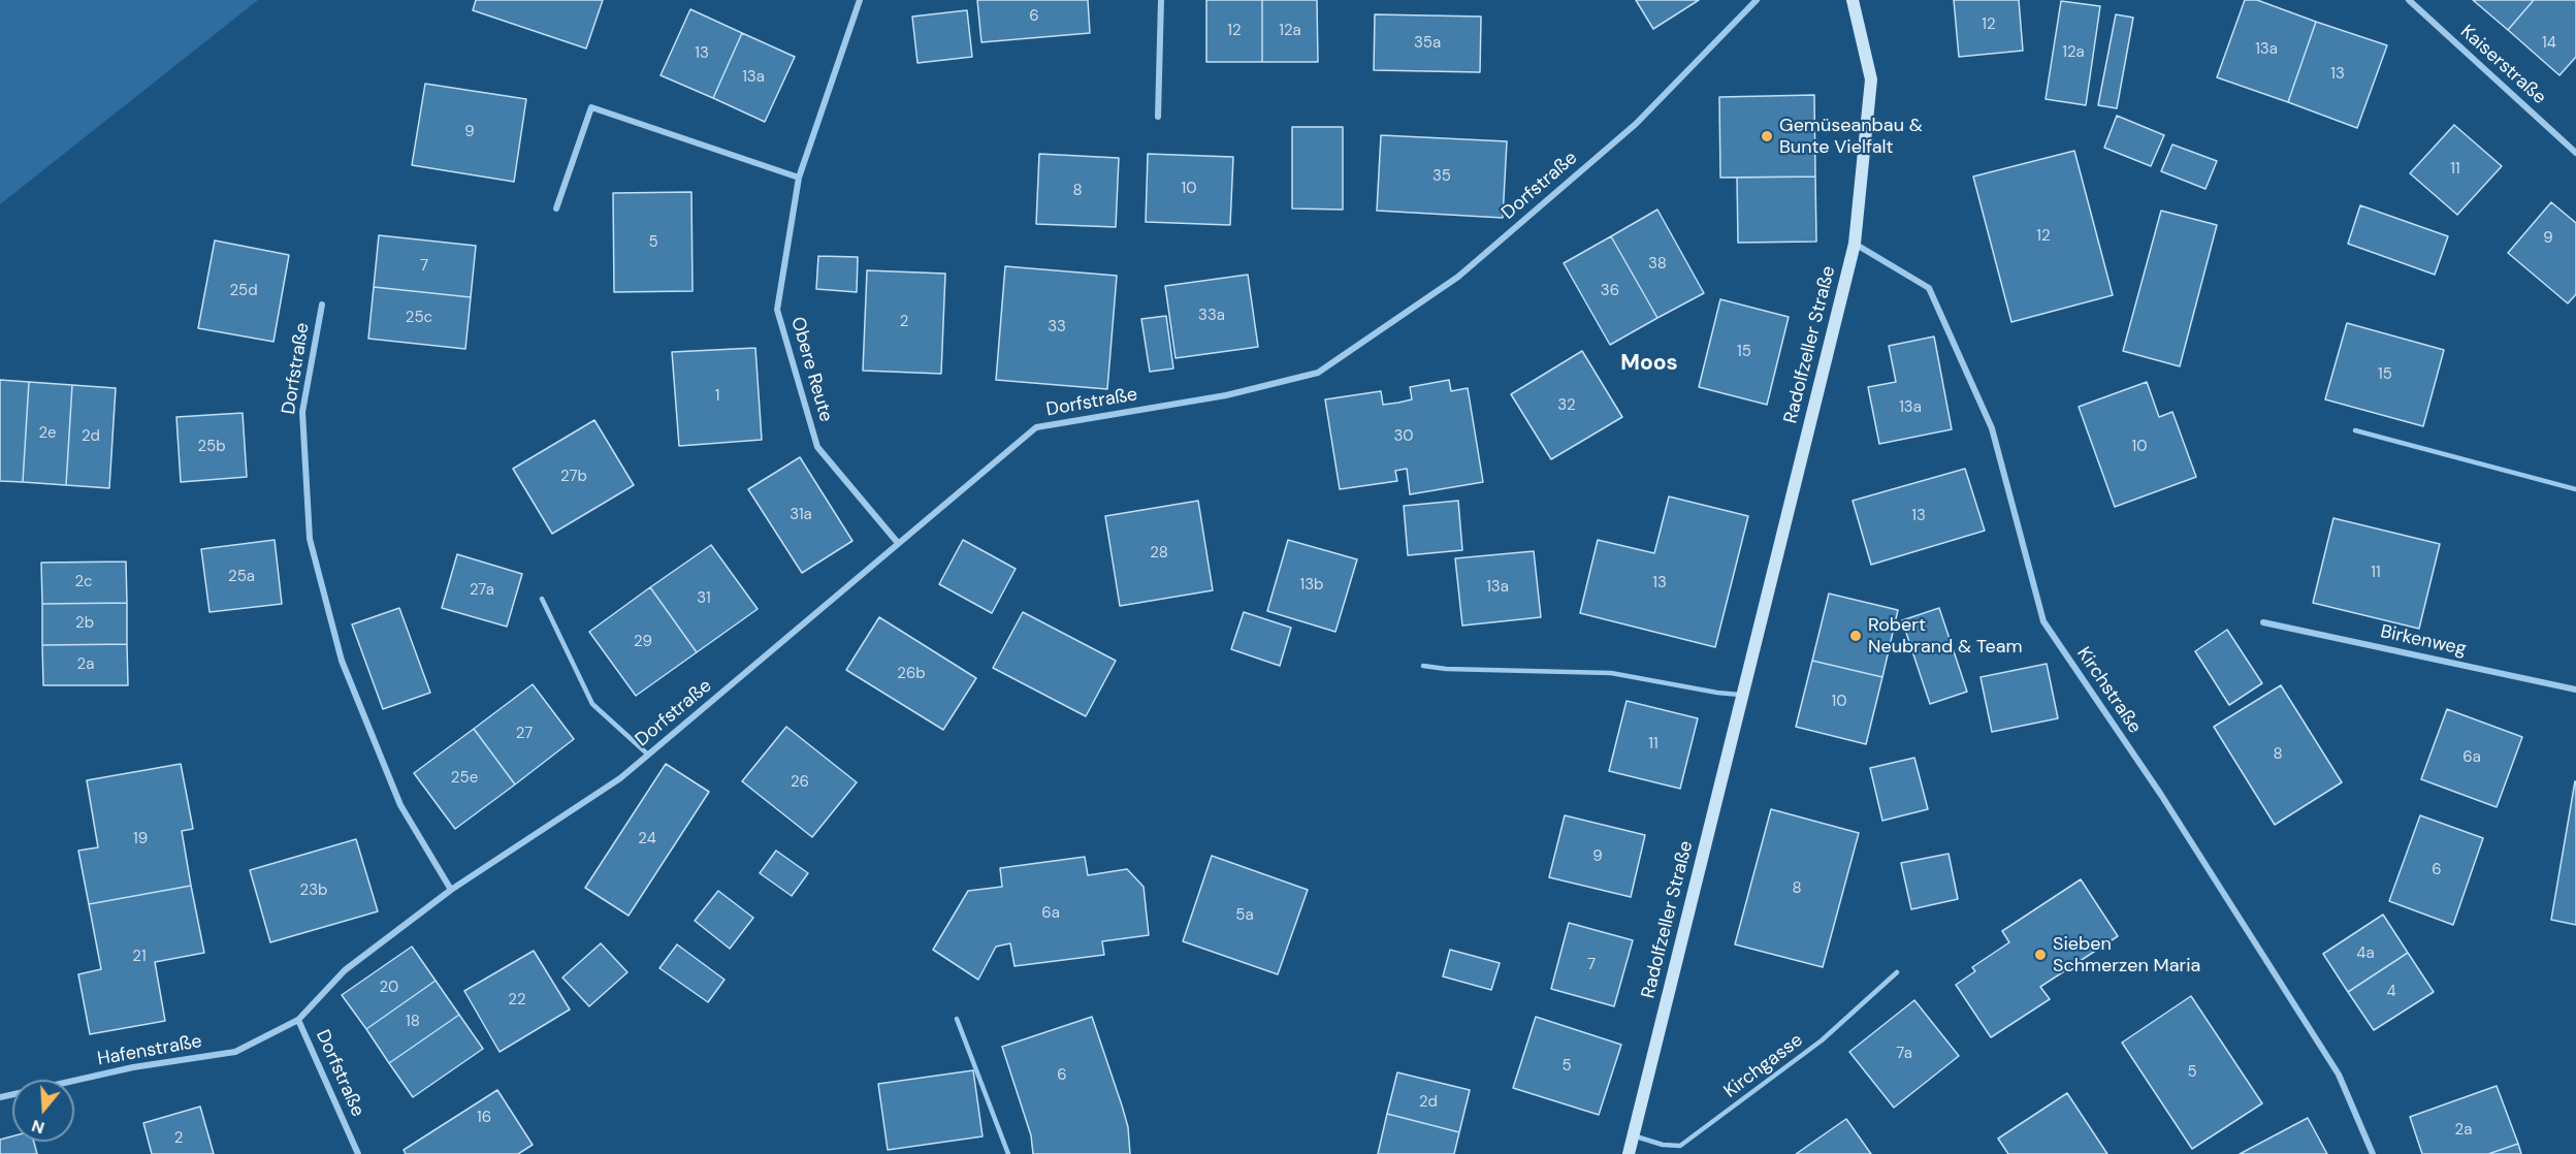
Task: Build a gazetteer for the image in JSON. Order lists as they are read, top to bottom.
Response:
{
  "streets": {
    "main road": ["Radolfzeller Straße"],
    "street": [
      "Kaiserstraße",
      "Dorfstraße",
      "Obere Reute",
      "Birkenweg",
      "Kirchstraße",
      "Hafenstraße"
    ],
    "lane": ["Kirchgasse"]
  },
  "crossings": [
    ["Dorfstraße", "Obere Reute"],
    ["Dorfstraße", "Hafenstraße"],
    ["Radolfzeller Straße", "Kirchstraße"],
    ["Radolfzeller Straße", "Kirchgasse"]
  ],
  "districts": ["Moos"],
  "places": ["Gemüseanbau & Bunte Vielfalt", "Robert Neubrand & Team", "Sieben Schmerzen Maria"],
  "house_numbers": [
    "6",
    "12",
    "12",
    "12a",
    "35a",
    "14",
    "13a",
    "12a",
    "13",
    "13",
    "13a",
    "9",
    "11",
    "35",
    "10",
    "8",
    "12",
    "9",
    "5",
    "38",
    "7",
    "25d",
    "36",
    "33a",
    "25c",
    "2",
    "33",
    "15",
    "15",
    "1",
    "32",
    "13a",
    "2e",
    "2d",
    "30",
    "25b",
    "10",
    "27b",
    "31a",
    "13",
    "28",
    "11",
    "25a",
    "2c",
    "13",
    "13b",
    "13a",
    "27a",
    "31",
    "2b",
    "29",
    "2a",
    "26b",
    "10",
    "27",
    "11",
    "8",
    "6a",
    "25e",
    "26",
    "19",
    "24",
    "9",
    "6",
    "8",
    "23b",
    "6a",
    "5a",
    "4a",
    "21",
    "7",
    "20",
    "4",
    "22",
    "18",
    "7a",
    "5",
    "5",
    "6",
    "2d",
    "16",
    "2a",
    "2"
  ],
  "north": "bottom"
}
